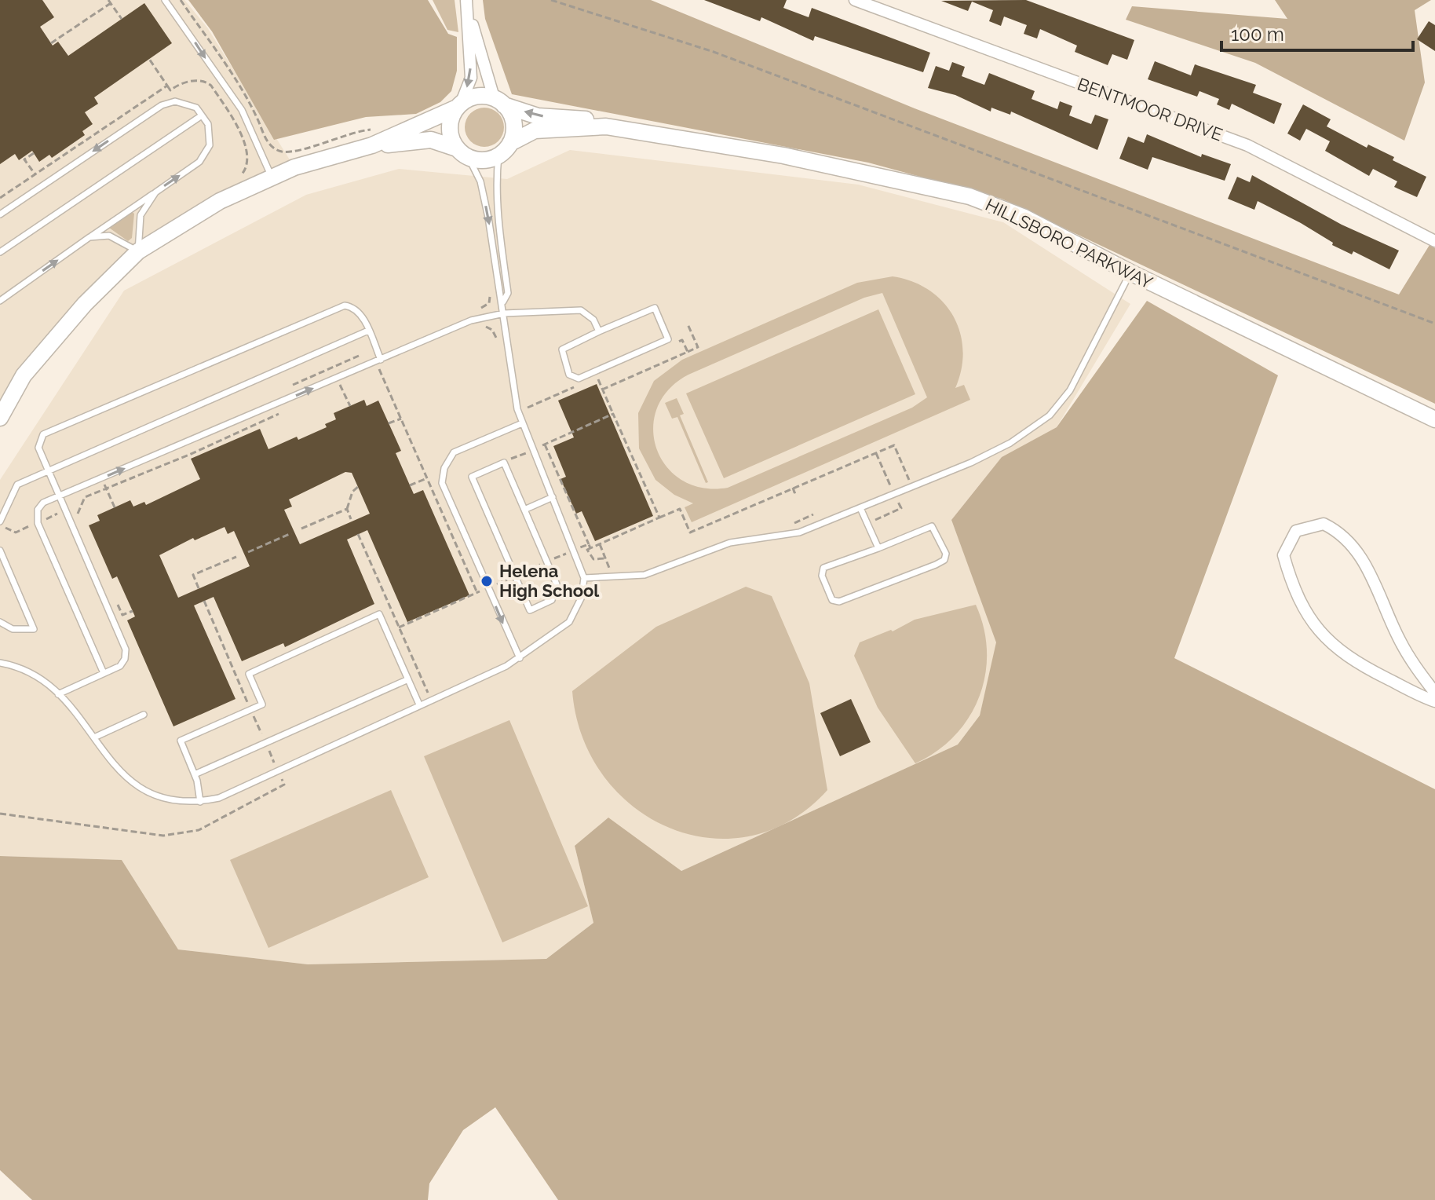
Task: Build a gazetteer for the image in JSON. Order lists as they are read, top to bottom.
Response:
{
  "streets": {
    "street": ["BENTMOOR DRIVE", "HILLSBORO PARKWAY"]
  },
  "places": ["Helena High School"],
  "scale_bar": "100 m"
}
